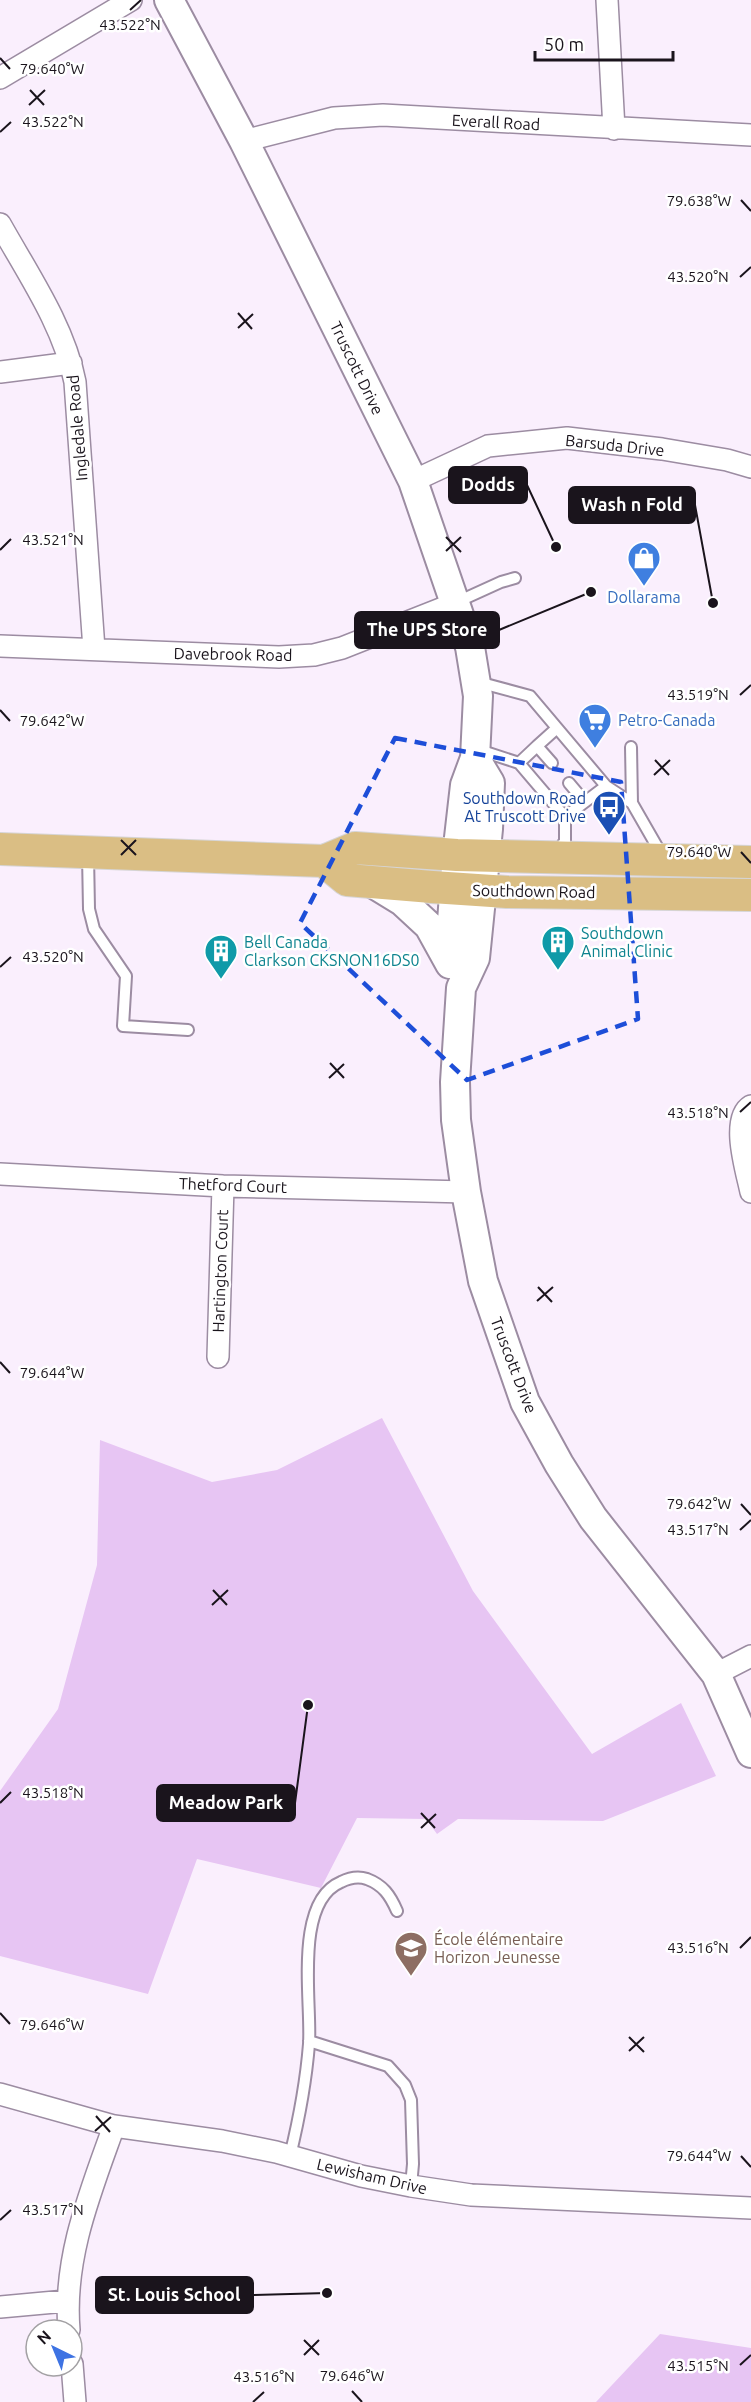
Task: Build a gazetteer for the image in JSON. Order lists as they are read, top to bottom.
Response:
{
  "streets": {
    "main road": ["Southdown Road"],
    "street": [
      "Everall Road",
      "Truscott Drive",
      "Ingledale Road",
      "Barsuda Drive",
      "Davebrook Road",
      "Thetford Court",
      "Hartington Court",
      "Lewisham Drive"
    ]
  },
  "crossings": [
    ["Everall Road", "Truscott Drive"],
    ["Truscott Drive", "Barsuda Drive"],
    ["Truscott Drive", "Davebrook Road"],
    ["Truscott Drive", "Southdown Road"],
    ["Truscott Drive", "Thetford Court"],
    ["Ingledale Road", "Davebrook Road"],
    ["Thetford Court", "Hartington Court"]
  ],
  "places": {
    "other": [
      "Dodds",
      "The UPS Store",
      "Wash n Fold",
      "Meadow Park",
      "St. Louis School"
    ],
    "shop": ["Dollarama"],
    "supermarket": ["Petro-Canada"],
    "bus stop": ["Southdown Road At Truscott Drive"],
    "building": ["Southdown Animal Clinic", "Bell Canada Clarkson CKSNON16DS0"],
    "school or university": ["École élémentaire Horizon Jeunesse"]
  },
  "scale_bar": "50 m",
  "north": "top left",
  "coordinates": [
    "43.522°N",
    "79.640°W",
    "79.638°W",
    "43.520°N",
    "43.521°N",
    "43.519°N",
    "79.642°W",
    "43.518°N",
    "79.644°W",
    "43.517°N",
    "43.516°N",
    "79.646°W",
    "43.515°N"
  ]
}
